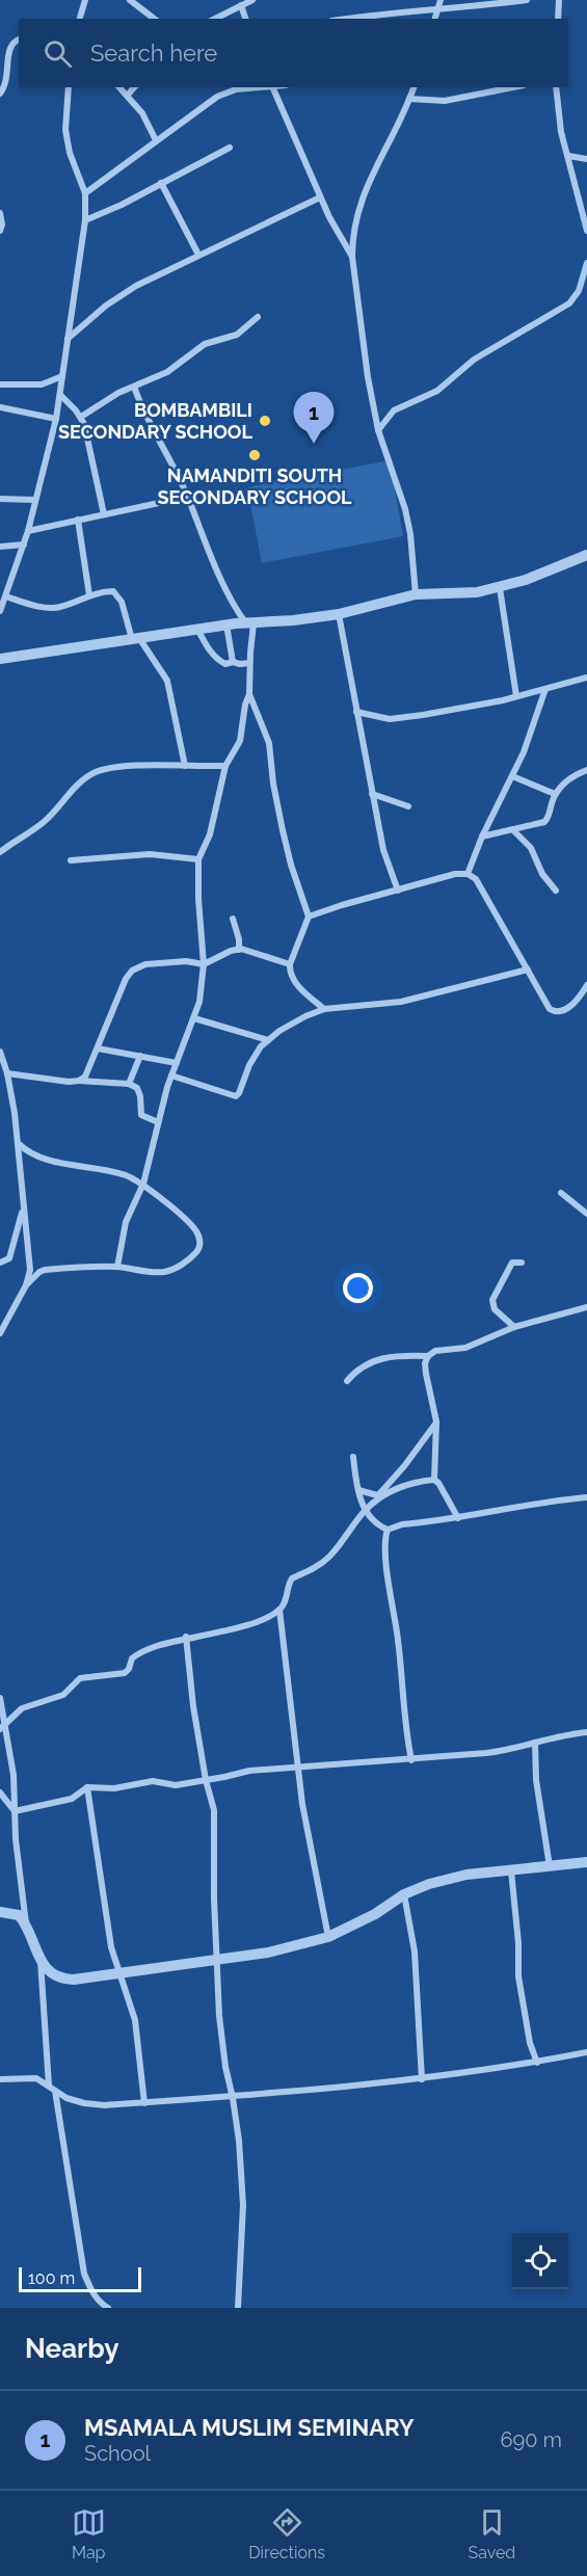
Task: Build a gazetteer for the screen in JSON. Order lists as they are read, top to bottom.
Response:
{
  "places": ["BOMBAMBILI SECONDARY SCHOOL", "NAMANDITI SOUTH SECONDARY SCHOOL"],
  "scale_bar": "100 m",
  "page": {
    "search": "Search here",
    "pins": "1",
    "scale": "100 m",
    "heading": "Nearby",
    "list": [
      {
        "mark": "1",
        "name": "MSAMALA MUSLIM SEMINARY",
        "note": "School",
        "value": "690 m"
      }
    ],
    "nav": ["Map", "Directions", "Saved"]
  }
}
